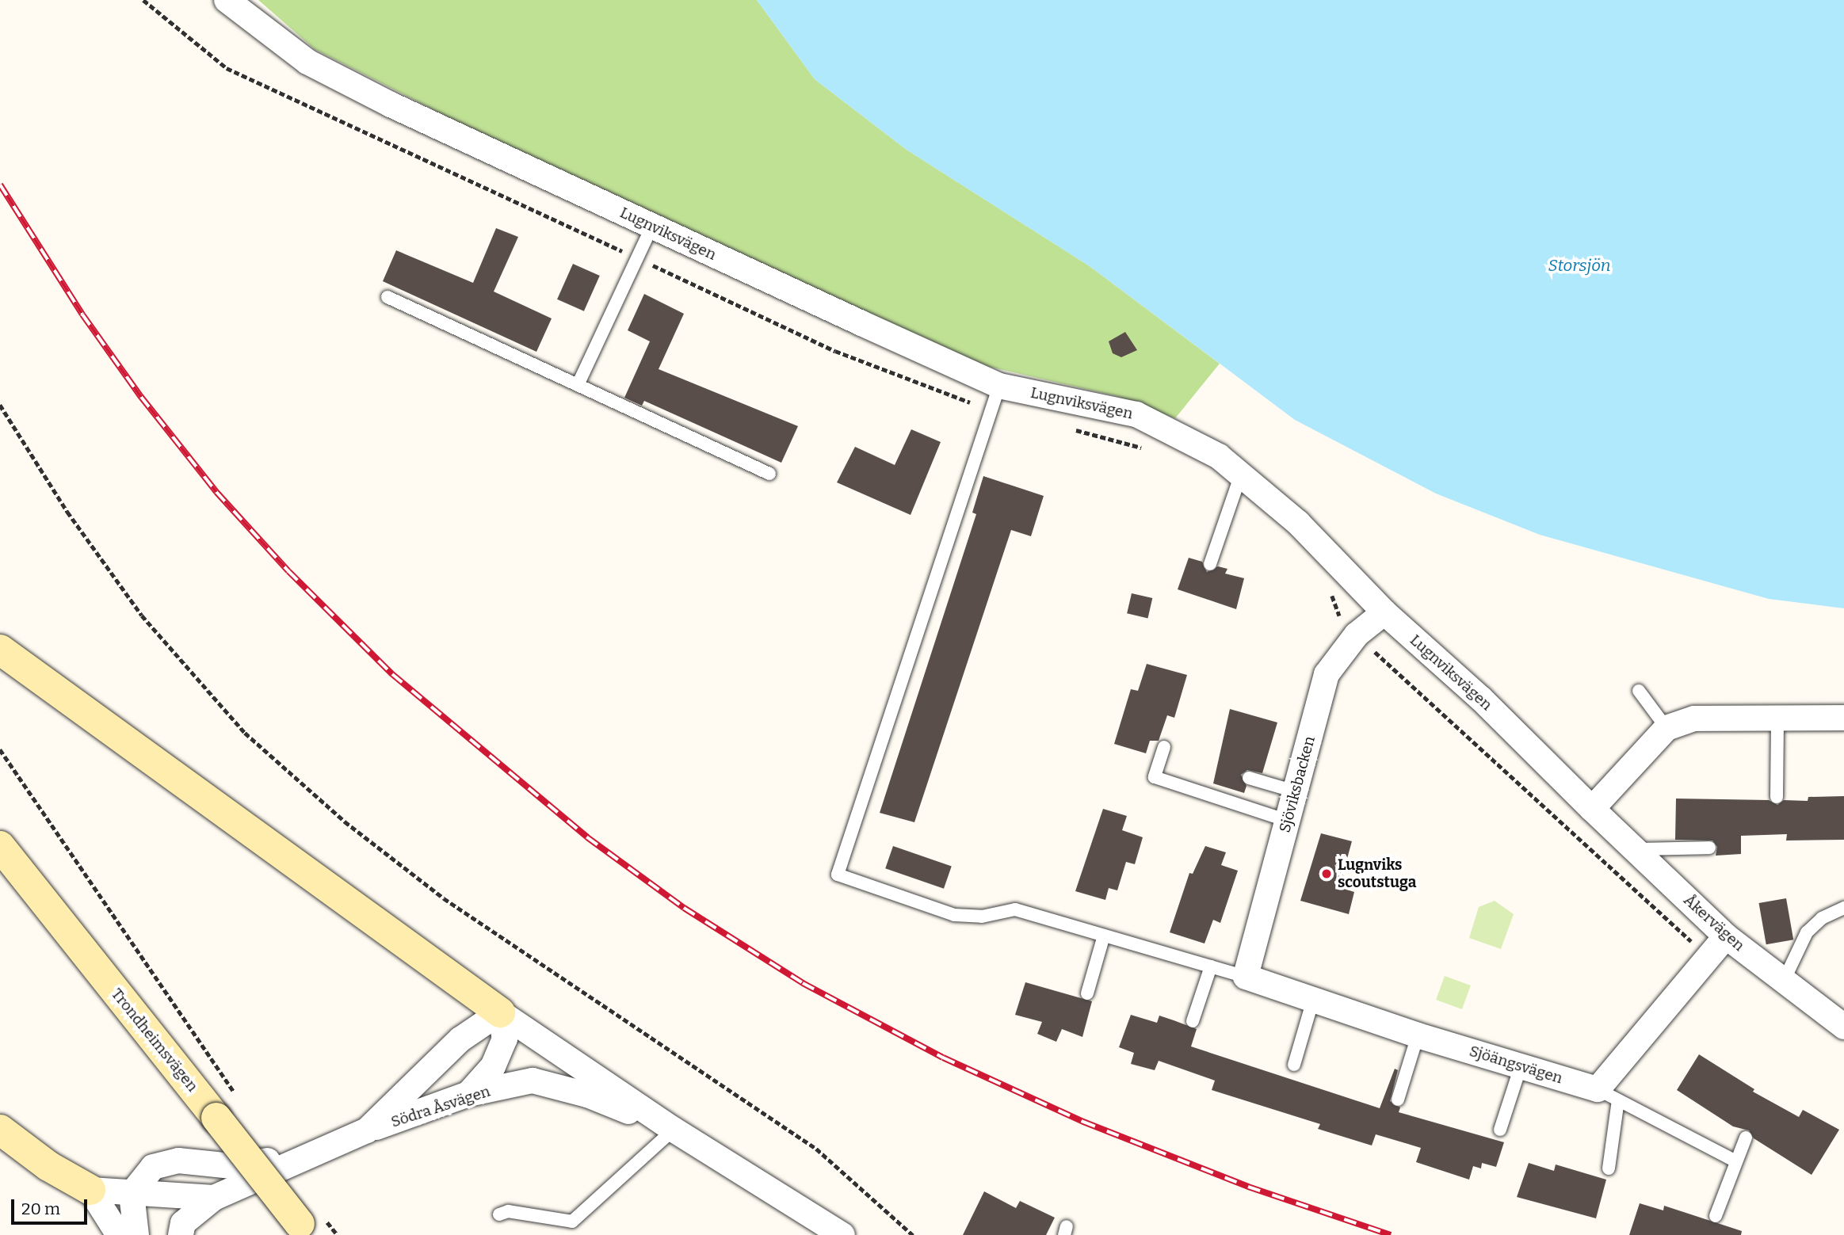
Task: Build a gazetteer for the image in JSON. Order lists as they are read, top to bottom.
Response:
{
  "streets": {
    "main road": ["Trondheimsvägen"],
    "street": [
      "Lugnviksvägen",
      "Sjöviksbacken",
      "Åkervägen",
      "Sjöängsvägen",
      "Södra Åsvägen"
    ]
  },
  "crossings": [
    ["Lugnviksvägen", "Sjöviksbacken"],
    ["Lugnviksvägen", "Åkervägen"],
    ["Sjöviksbacken", "Sjöängsvägen"]
  ],
  "water": ["Storsjön"],
  "places": ["Lugnviks scoutstuga"],
  "scale_bar": "20 m"
}
